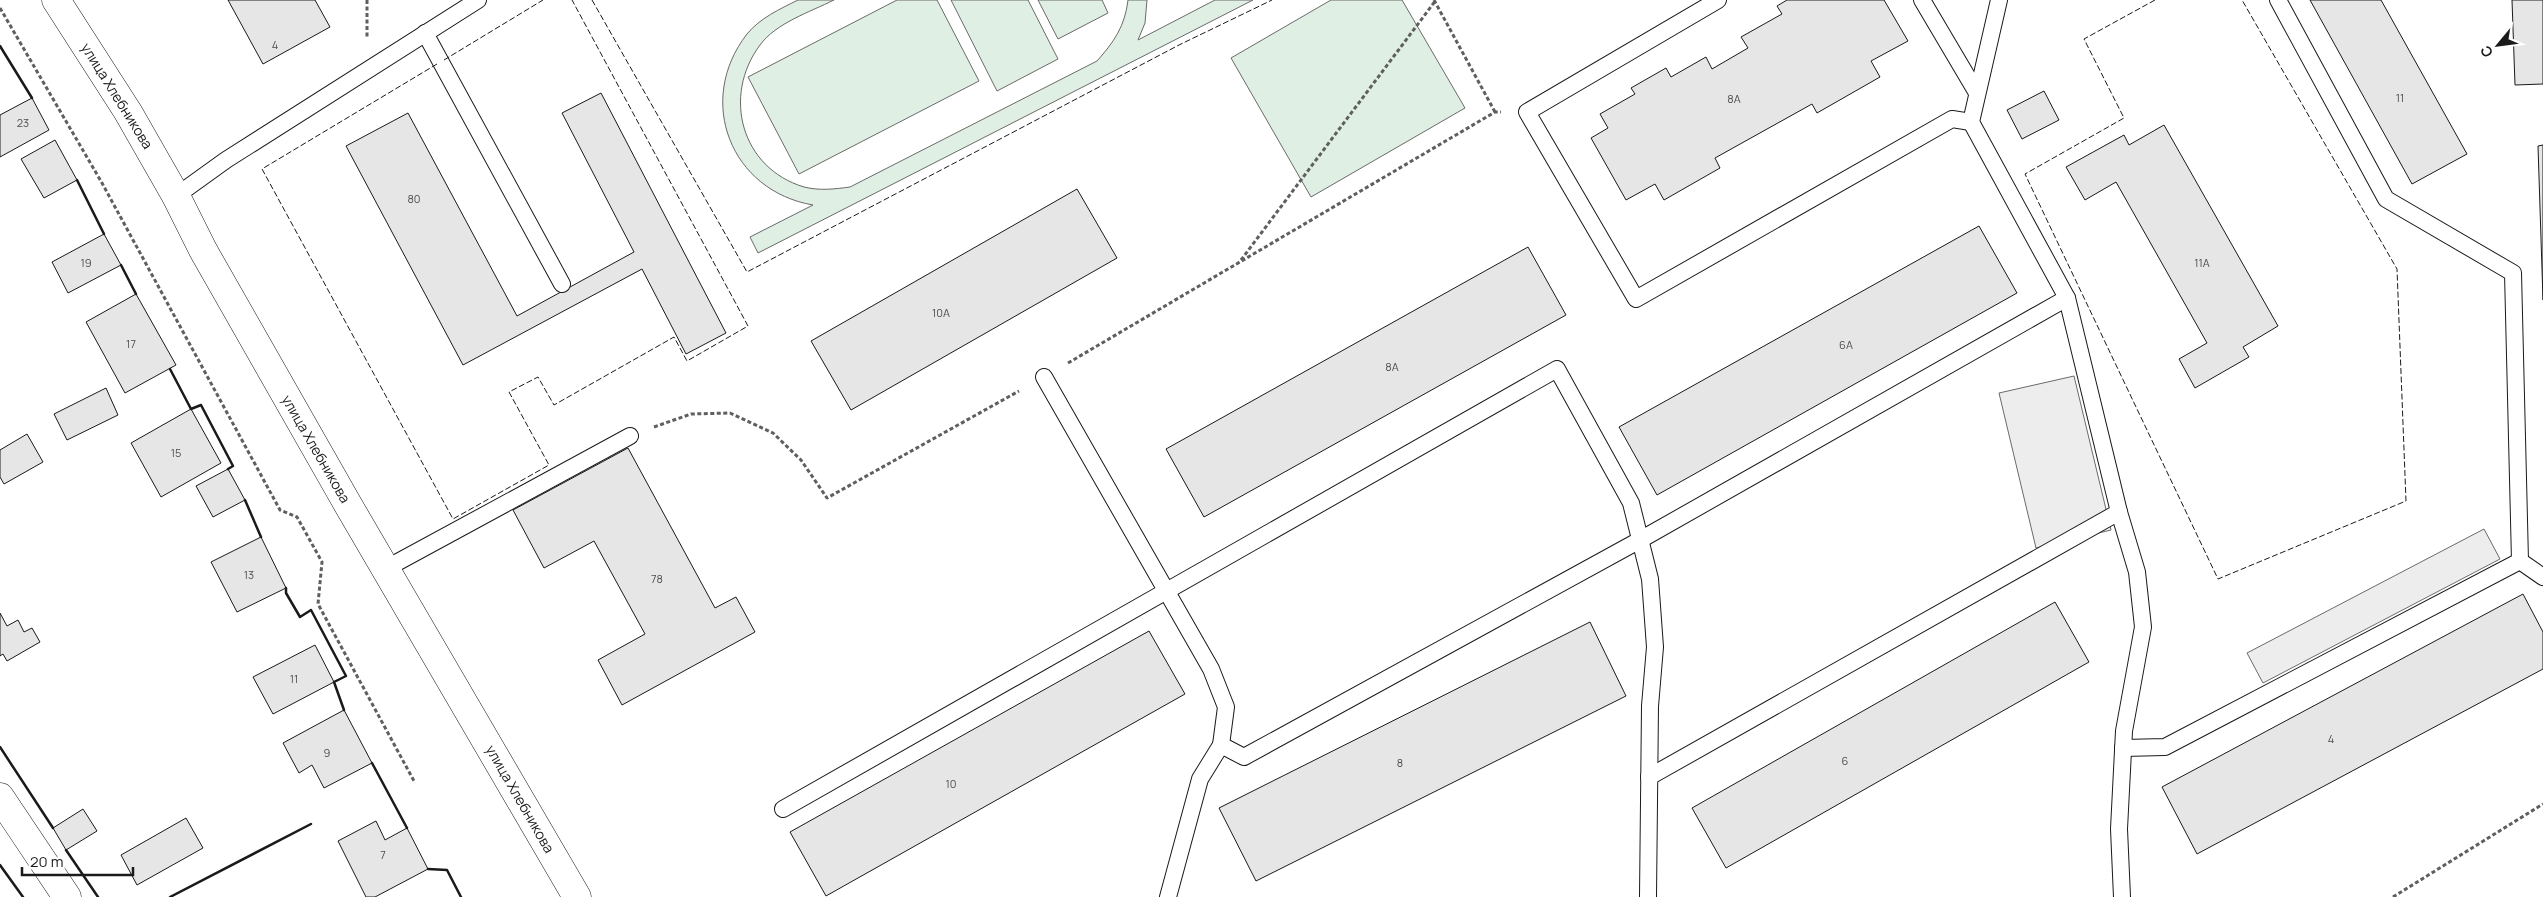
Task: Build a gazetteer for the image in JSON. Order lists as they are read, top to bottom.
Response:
{
  "streets": {
    "street": ["улица Хлебникова"]
  },
  "house_numbers": [
    "4",
    "11",
    "8А",
    "23",
    "80",
    "19",
    "11А",
    "10А",
    "17",
    "6А",
    "8А",
    "15",
    "13",
    "78",
    "11",
    "4",
    "9",
    "6",
    "8",
    "10",
    "7"
  ],
  "scale_bar": "20 m",
  "north": "bottom left"
}
